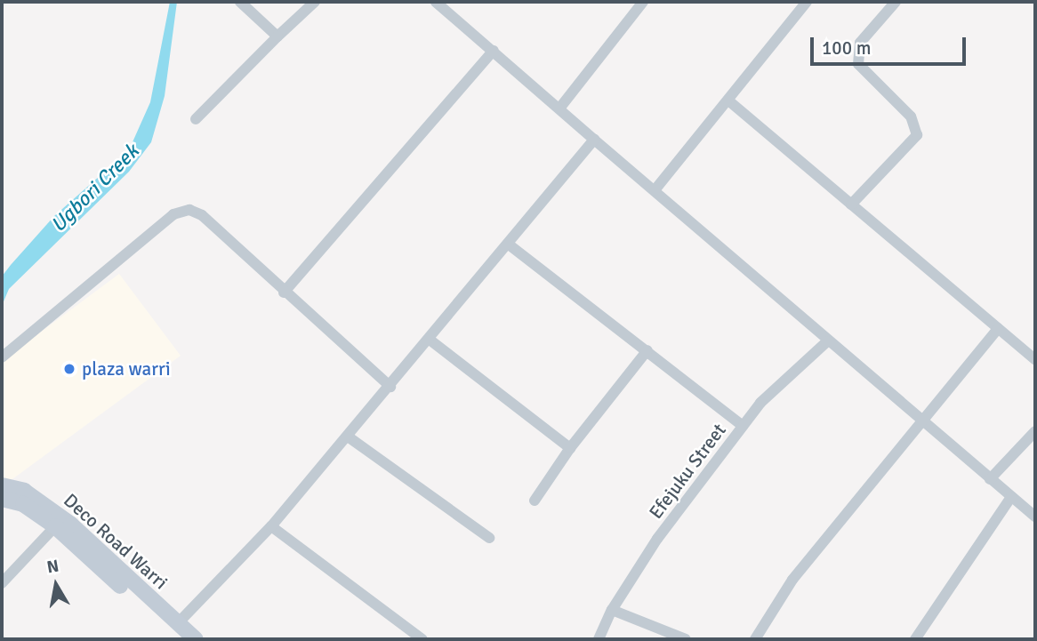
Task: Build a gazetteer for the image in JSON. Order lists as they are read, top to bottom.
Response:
{
  "streets": {
    "main road": ["Deco Road Warri"],
    "street": ["Efejuku Street"]
  },
  "water": ["Ugbori Creek"],
  "places": ["plaza warri"],
  "scale_bar": "100 m",
  "north": "top"
}
